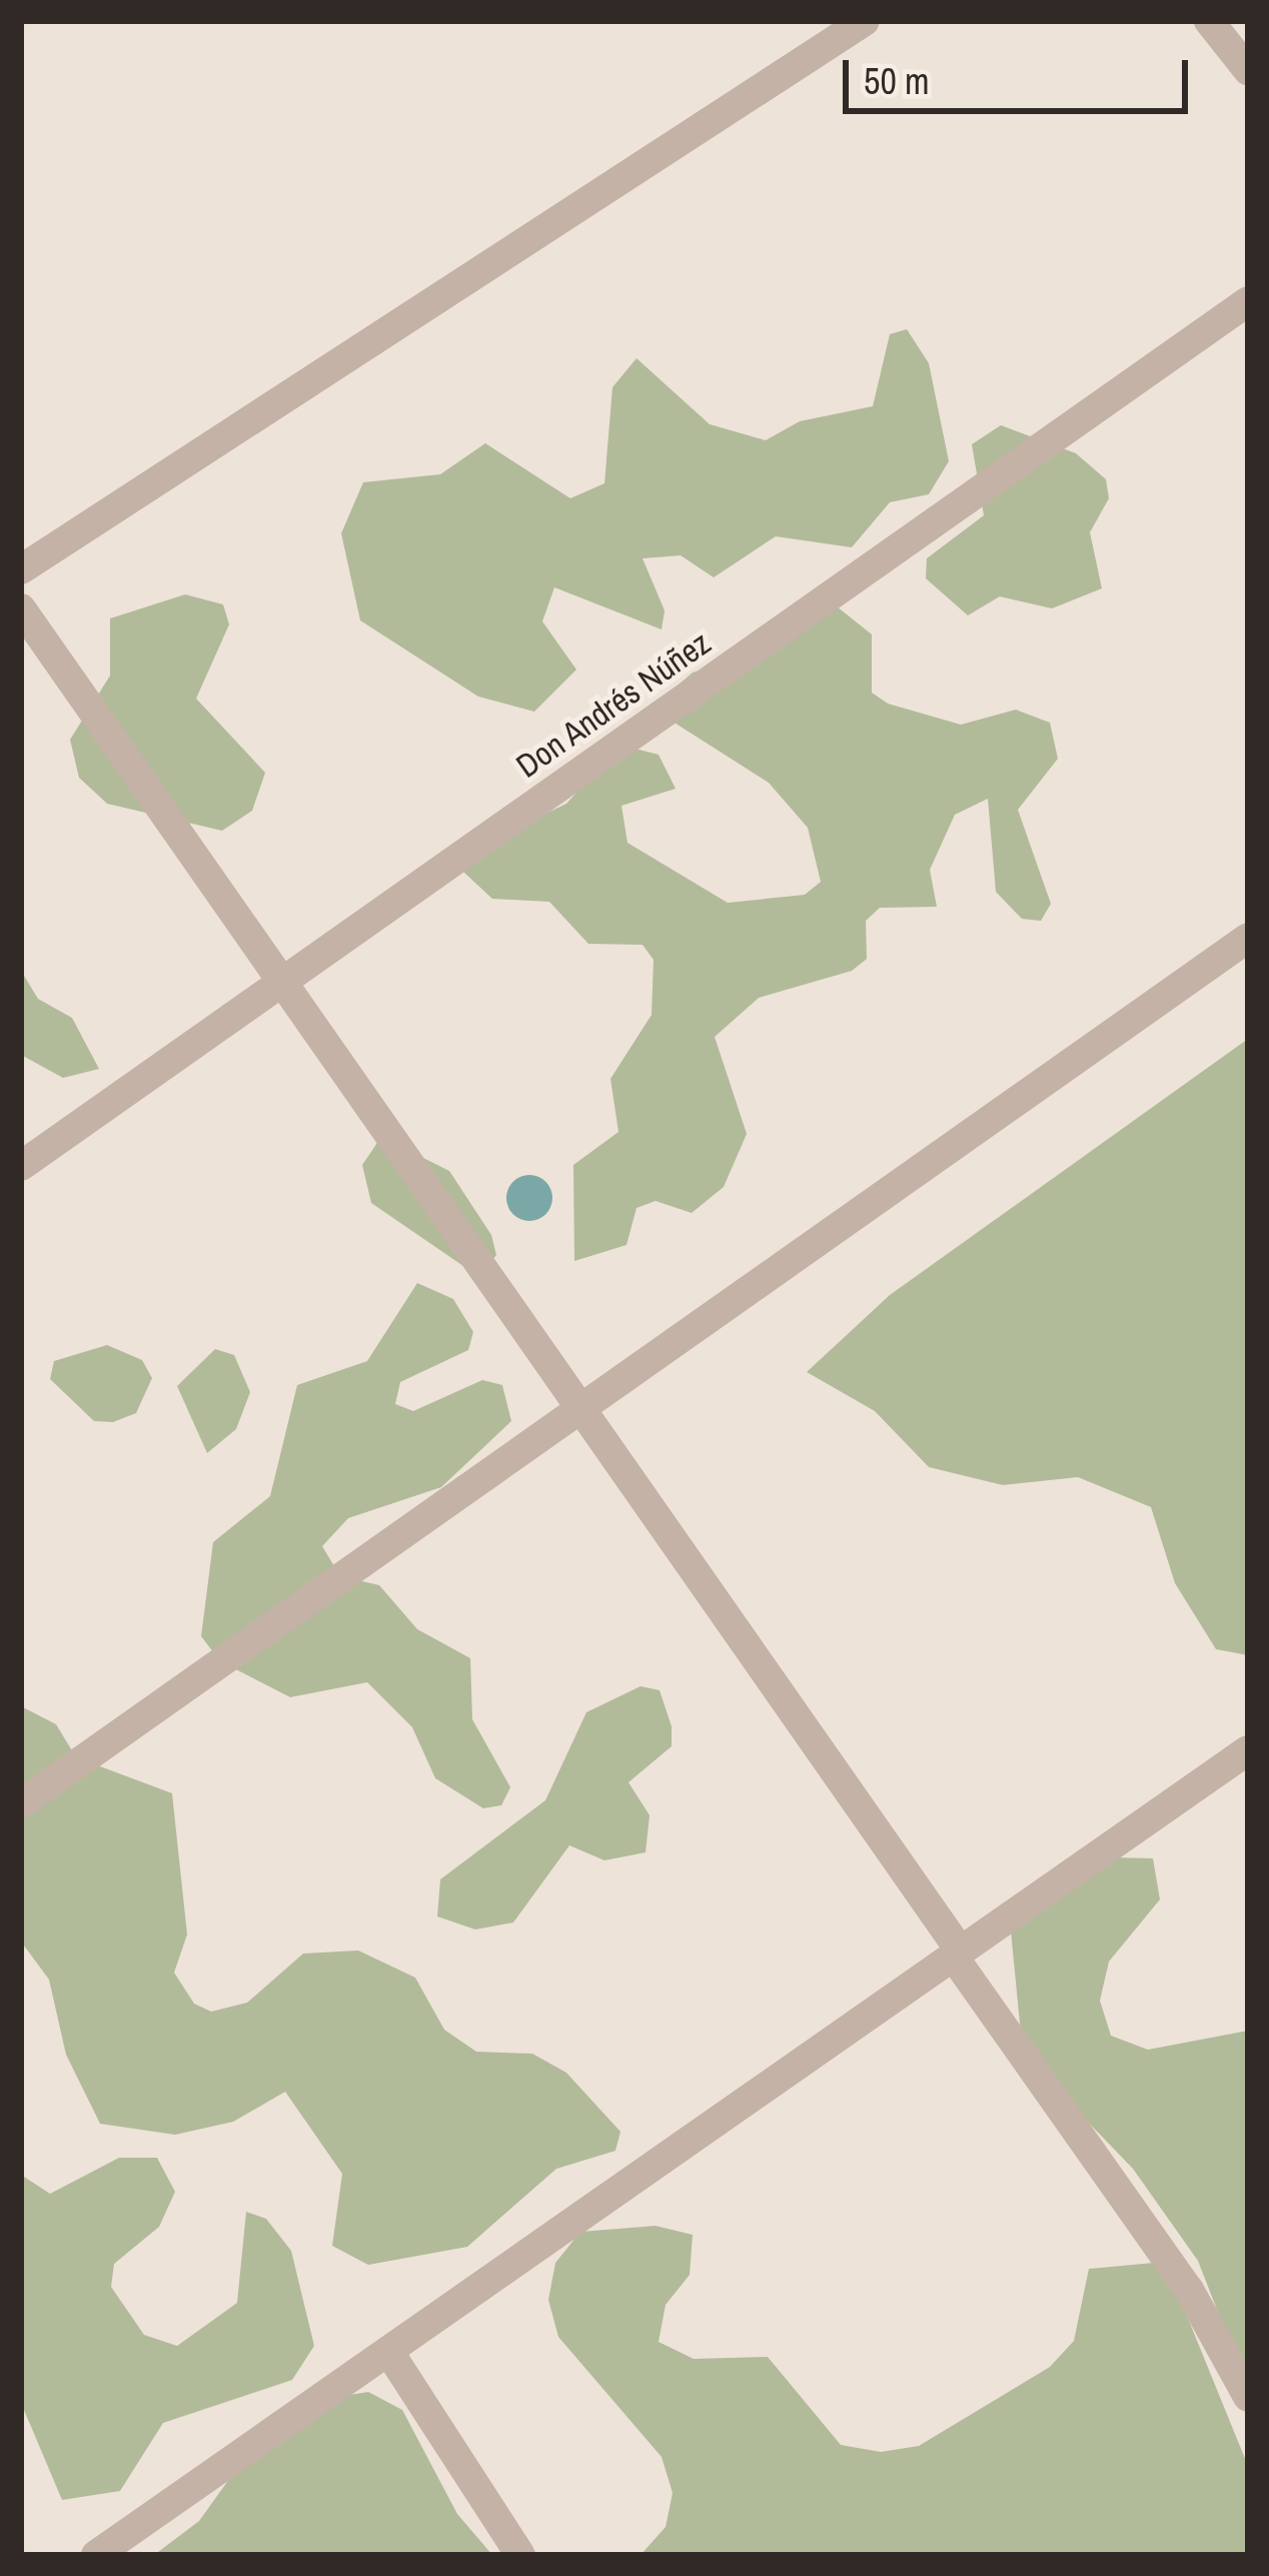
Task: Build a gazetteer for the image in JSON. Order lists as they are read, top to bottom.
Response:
{
  "streets": {
    "street": ["Don Andrés Núñez"]
  },
  "scale_bar": "50 m"
}
